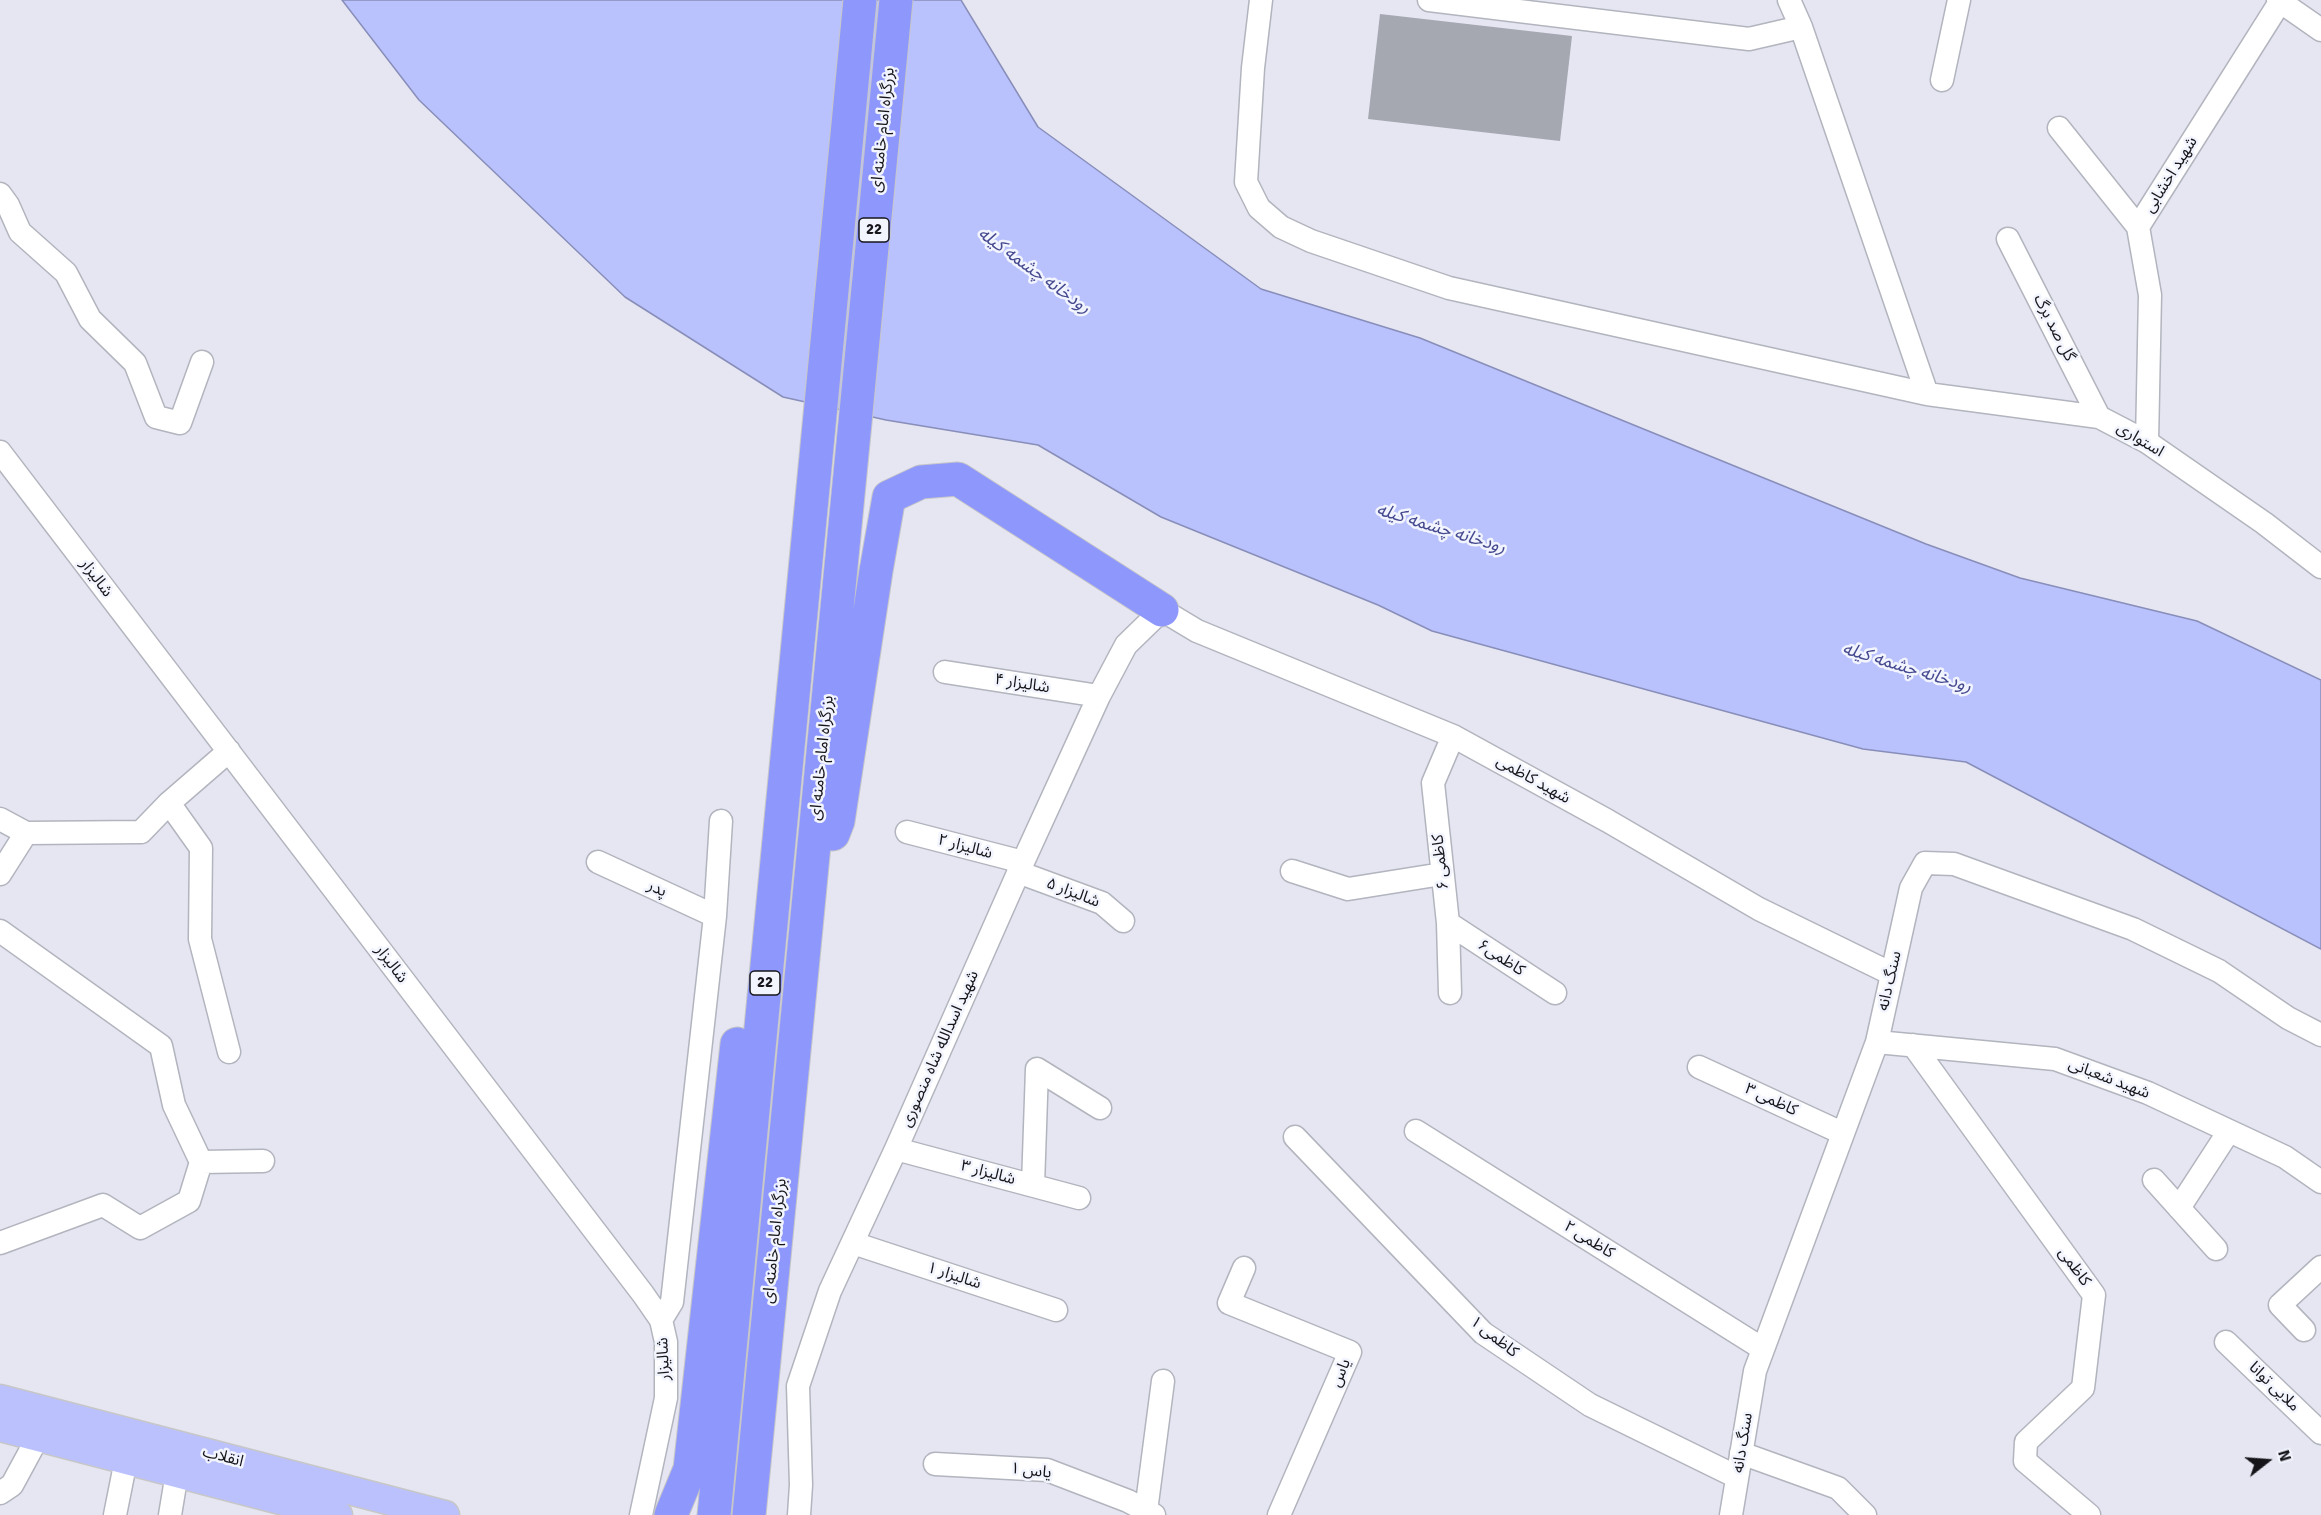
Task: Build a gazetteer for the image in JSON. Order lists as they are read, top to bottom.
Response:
{
  "streets": {
    "highway": ["بزرگراه امام خامنه ای", "22"],
    "main road": ["انقلاب"],
    "street": [
      "شهید اخشابی",
      "گل صد برگ",
      "استواری",
      "شالیزار",
      "شالیزار ۴",
      "شهید کاظمی",
      "شالیزار ۲",
      "کاظمی ۶",
      "پدر",
      "شالیزار ۵",
      "کاظمی۶",
      "سنگ دانه",
      "شهید اسدالله شاه منصوری",
      "شهید شعبانی",
      "کاظمی ۳",
      "شالیزار ۳",
      "کاظمی ۲",
      "کاظمی",
      "شالیزار ۱",
      "کاظمی ۱",
      "یاس",
      "ملایی توانا",
      "یاس ۱"
    ]
  },
  "crossings": [
    ["شهید اخشابی", "استواری"],
    ["گل صد برگ", "استواری"],
    ["شالیزار ۴", "شهید اسدالله شاه منصوری"],
    ["شهید کاظمی", "کاظمی ۶"],
    ["شهید کاظمی", "سنگ دانه"],
    ["شهید کاظمی", "شهید اسدالله شاه منصوری"],
    ["شالیزار ۲", "شالیزار ۵"],
    ["شالیزار ۲", "شهید اسدالله شاه منصوری"],
    ["کاظمی ۶", "کاظمی۶"],
    ["شالیزار ۵", "شهید اسدالله شاه منصوری"],
    ["سنگ دانه", "شهید شعبانی"],
    ["سنگ دانه", "کاظمی ۳"],
    ["سنگ دانه", "کاظمی ۲"],
    ["سنگ دانه", "کاظمی ۱"],
    ["شهید اسدالله شاه منصوری", "شالیزار ۳"],
    ["شهید اسدالله شاه منصوری", "شالیزار ۱"],
    ["شهید شعبانی", "کاظمی"]
  ],
  "water": ["رودخانه چشمه کیله"],
  "north": "right"
}
